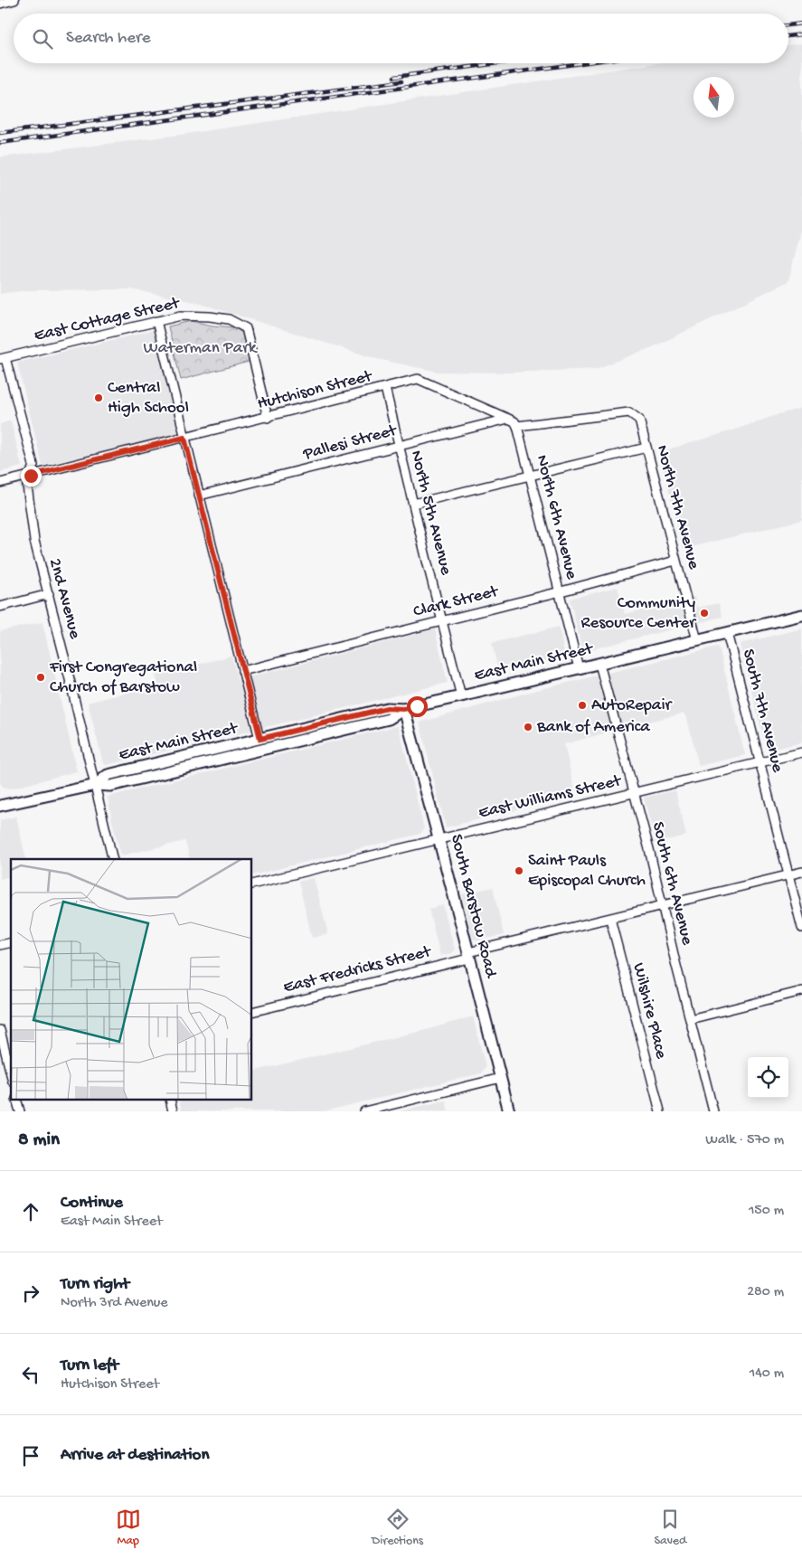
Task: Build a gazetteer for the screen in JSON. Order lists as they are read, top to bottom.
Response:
{
  "streets": {
    "main road": ["East Main Street", "South Barstow Road"],
    "street": [
      "East Cottage Street",
      "Hutchison Street",
      "Pallesi Street",
      "North 7th Avenue",
      "North 5th Avenue",
      "North 6th Avenue",
      "2nd Avenue",
      "Clark Street",
      "South 7th Avenue",
      "East Williams Street",
      "South 6th Avenue",
      "East Fredricks Street",
      "Wilshire Place"
    ]
  },
  "crossings": [
    ["East Cottage Street", "Hutchison Street"],
    ["East Cottage Street", "2nd Avenue"],
    ["Hutchison Street", "Pallesi Street"],
    ["Hutchison Street", "North 7th Avenue"],
    ["Hutchison Street", "North 5th Avenue"],
    ["Hutchison Street", "North 6th Avenue"],
    ["Hutchison Street", "2nd Avenue"],
    ["Pallesi Street", "North 5th Avenue"],
    ["North 7th Avenue", "North 6th Avenue"],
    ["North 7th Avenue", "Clark Street"],
    ["North 7th Avenue", "East Main Street"],
    ["North 5th Avenue", "Clark Street"],
    ["North 5th Avenue", "East Main Street"],
    ["North 6th Avenue", "Clark Street"],
    ["North 6th Avenue", "East Main Street"],
    ["2nd Avenue", "East Main Street"],
    ["East Main Street", "South 7th Avenue"],
    ["East Main Street", "South 6th Avenue"],
    ["East Main Street", "South Barstow Road"],
    ["South 7th Avenue", "East Williams Street"],
    ["South 7th Avenue", "East Fredricks Street"],
    ["East Williams Street", "South 6th Avenue"],
    ["East Williams Street", "South Barstow Road"],
    ["South 6th Avenue", "East Fredricks Street"],
    ["South Barstow Road", "East Fredricks Street"],
    ["East Fredricks Street", "Wilshire Place"]
  ],
  "parks": ["Waterman Park"],
  "places": [
    "Central High School",
    "Community Resource Center",
    "First Congregational Church of Barstow",
    "AutoRepair",
    "Bank of America",
    "Saint Pauls Episcopal Church"
  ],
  "north": "top",
  "page": {
    "search": "Search here",
    "heading": ["8 min", "Walk · 570 m"],
    "list": [
      ["Continue", "East Main Street", "150 m"],
      ["Turn right", "North 3rd Avenue", "280 m"],
      ["Turn left", "Hutchison Street", "140 m"],
      "Arrive at destination"
    ],
    "nav": ["Map", "Directions", "Saved"]
  }
}
